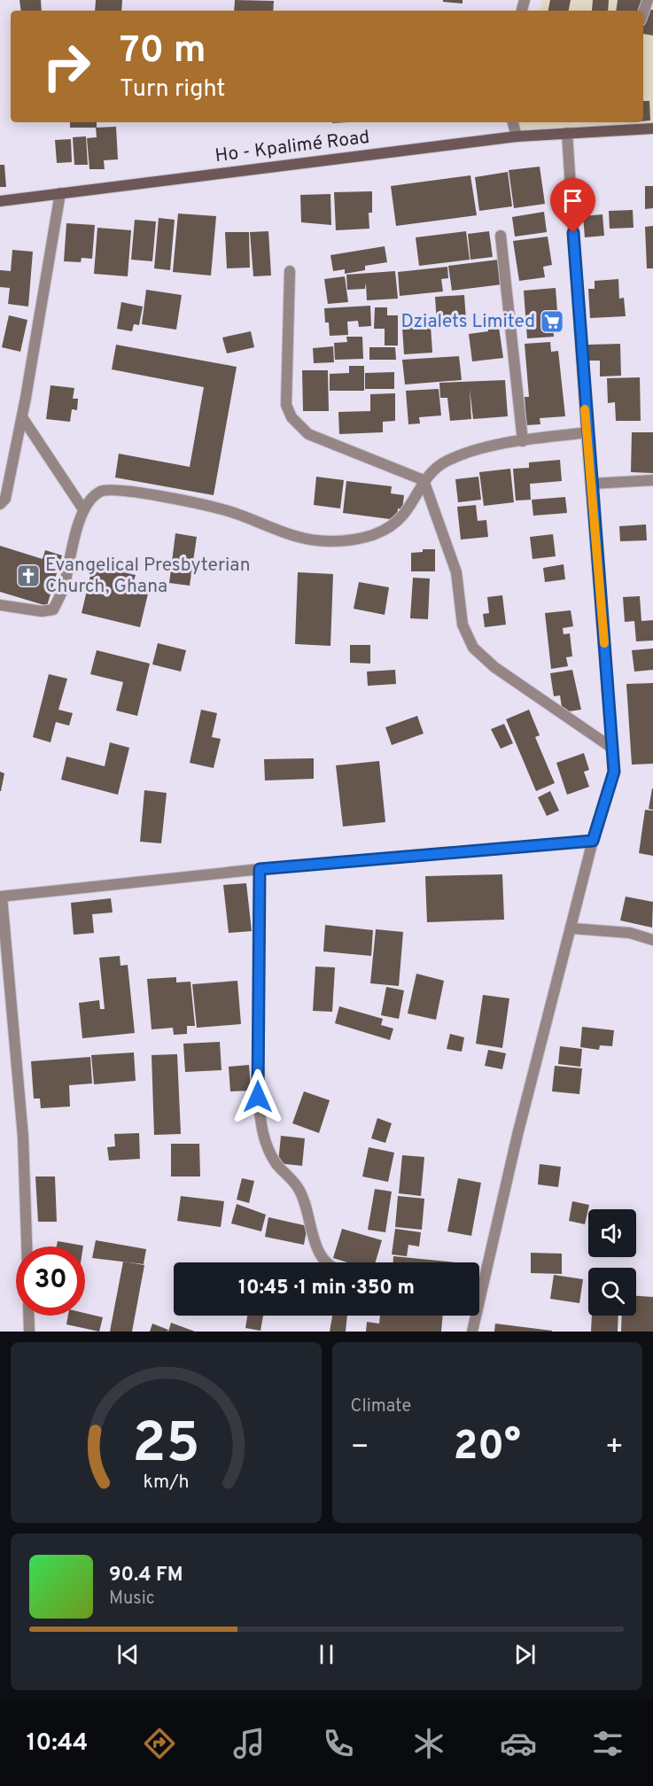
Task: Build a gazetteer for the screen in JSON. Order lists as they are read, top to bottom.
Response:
{
  "streets": {
    "main road": ["Ho - Kpalimé Road"]
  },
  "places": {
    "supermarket": ["Dzialets Limited"],
    "church": ["Evangelical Presbyterian Church, Ghana"]
  },
  "page": {
    "turn": ["70 m", "Turn right"],
    "limit": "30",
    "trip": "10:45 · 1 min · 350 m",
    "tile": "Climate",
    "heat": ["−", "20°", "+"],
    "song": ["90.4 FM", "Music"],
    "tabs": "10:44",
    "gauge": ["25", "km/h"]
  }
}
